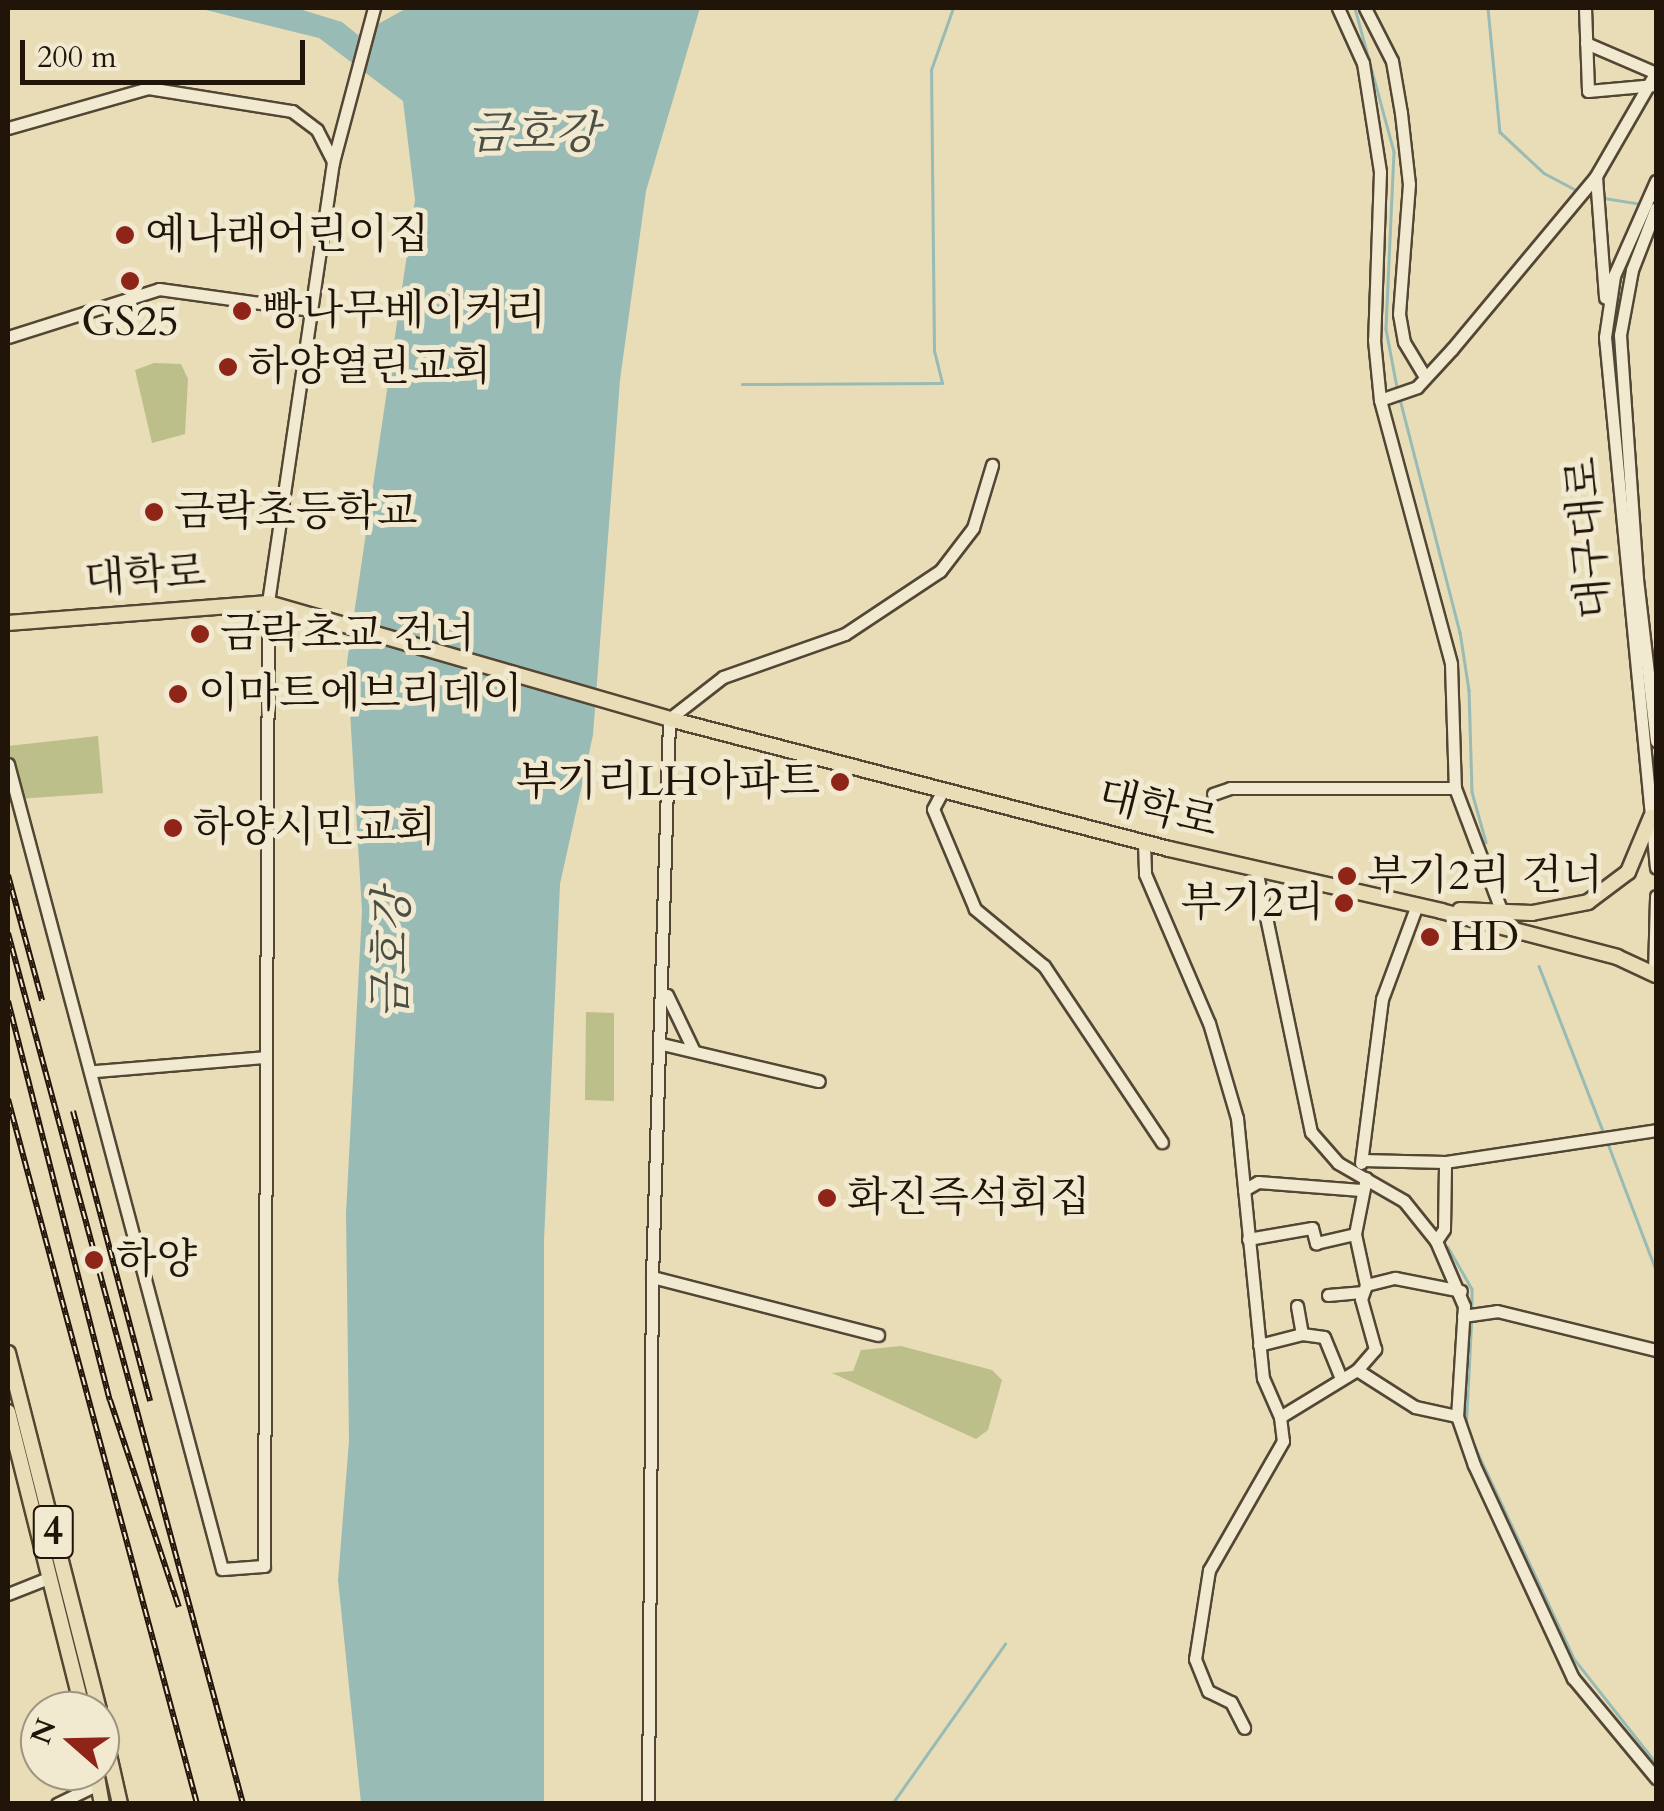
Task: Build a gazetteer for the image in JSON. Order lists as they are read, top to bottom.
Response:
{
  "streets": {
    "main road": ["대학로", "4"],
    "street": ["대구대로"]
  },
  "water": ["금호강"],
  "places": [
    "예나래어린이집",
    "GS25",
    "빵나무베이커리",
    "하양열린교회",
    "금락초등학교",
    "금락초교 건너",
    "이마트에브리데이",
    "부기리LH아파트",
    "하양시민교회",
    "부기2리 건너",
    "부기2리",
    "HD",
    "화진즉석회집",
    "하양"
  ],
  "scale_bar": "200 m",
  "north": "left"
}
